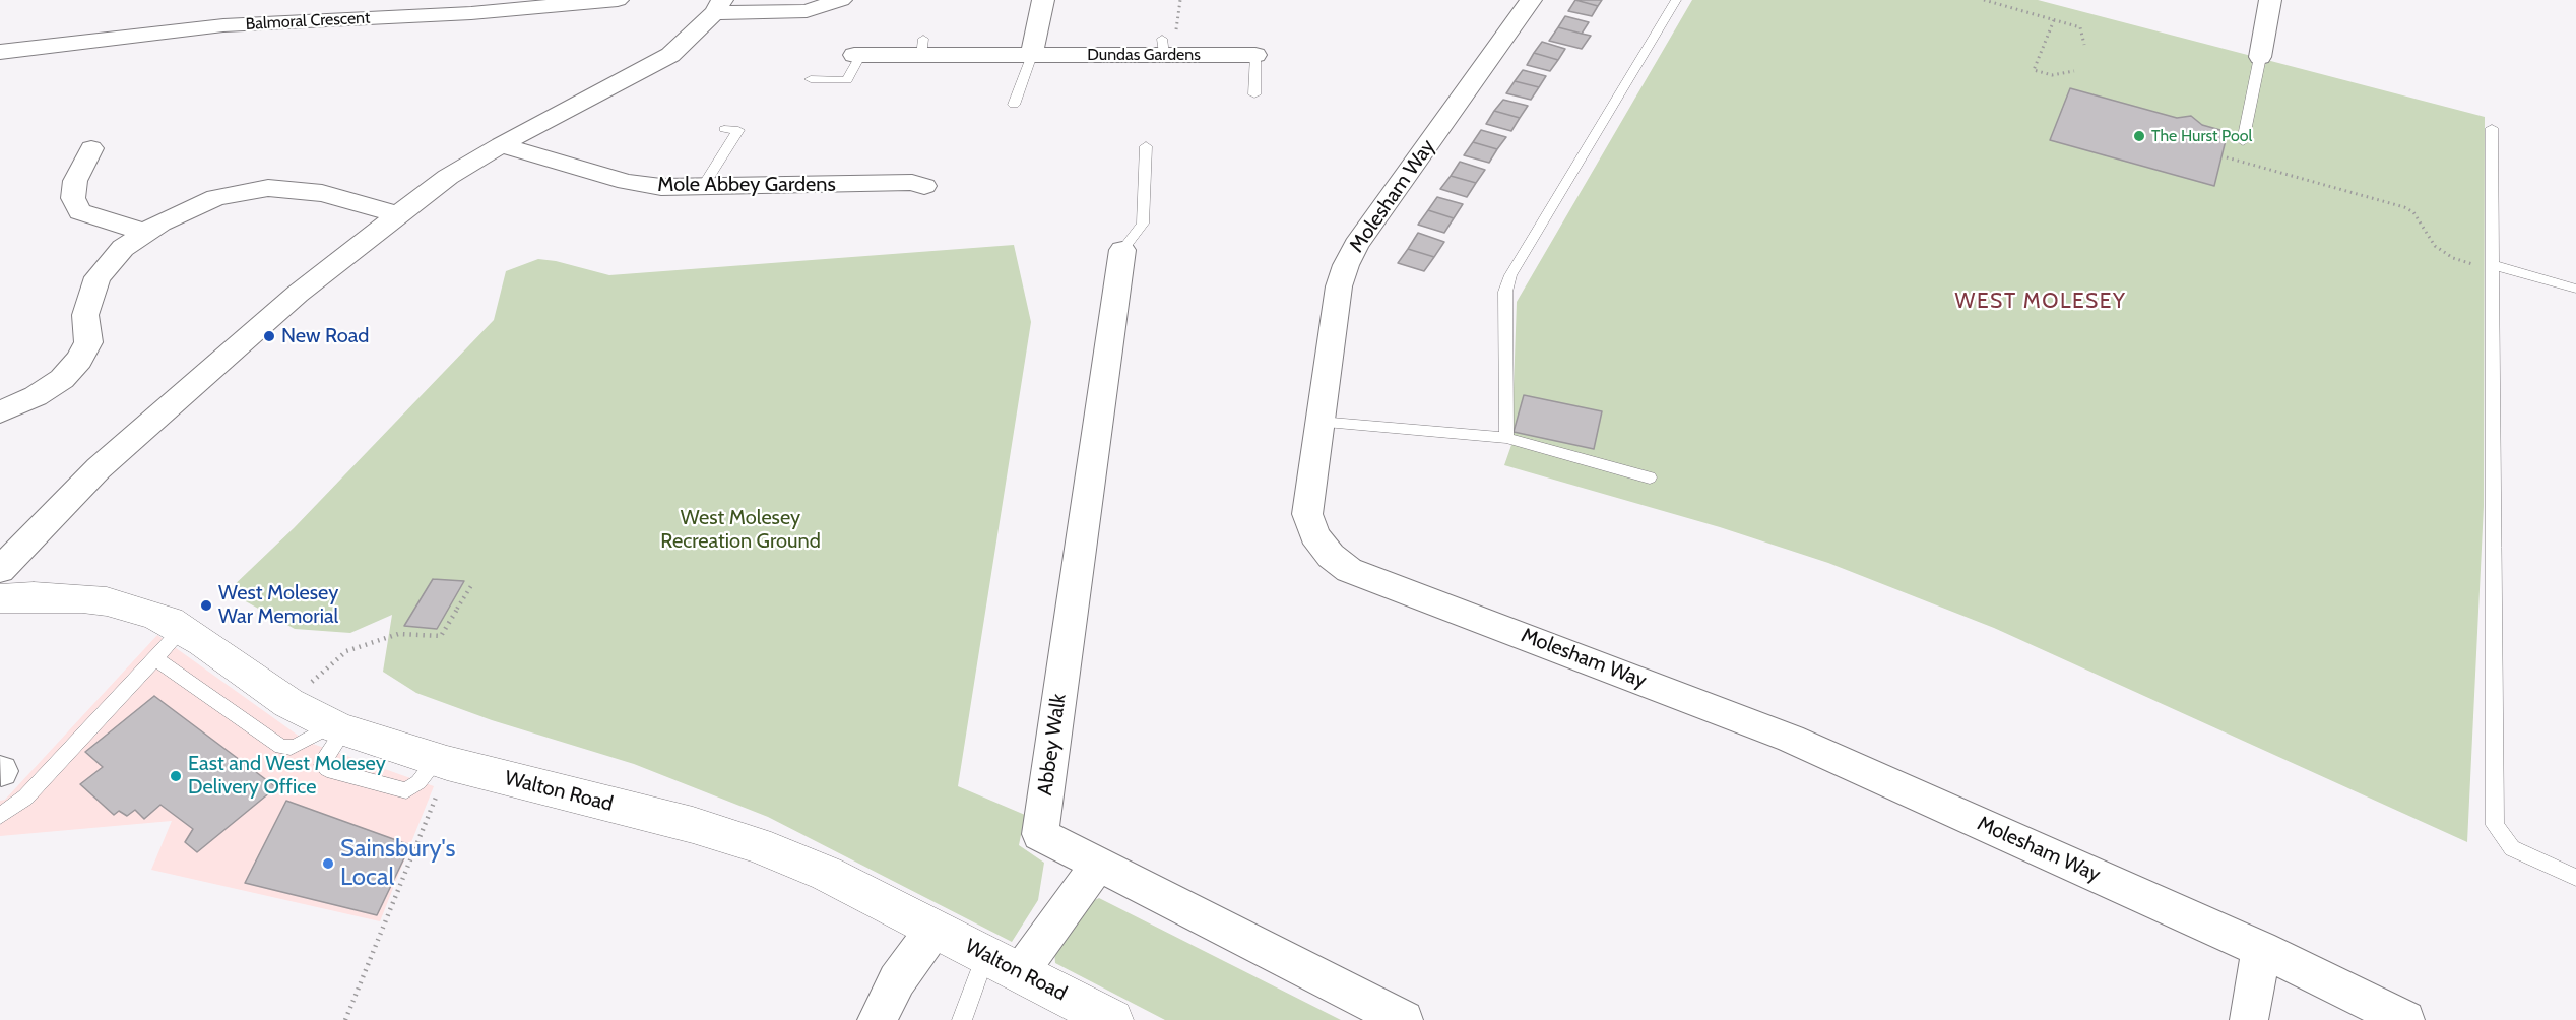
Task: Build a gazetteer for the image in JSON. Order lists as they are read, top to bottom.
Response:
{
  "streets": {
    "main road": ["Walton Road"],
    "street": [
      "Balmoral Crescent",
      "Dundas Gardens",
      "Mole Abbey Gardens",
      "Molesham Way",
      "Abbey Walk"
    ]
  },
  "districts": ["WEST MOLESEY"],
  "parks": ["West Molesey Recreation Ground"],
  "places": [
    "The Hurst Pool",
    "New Road",
    "West Molesey War Memorial",
    "East and West Molesey Delivery Office",
    "Sainsbury's Local"
  ]
}
